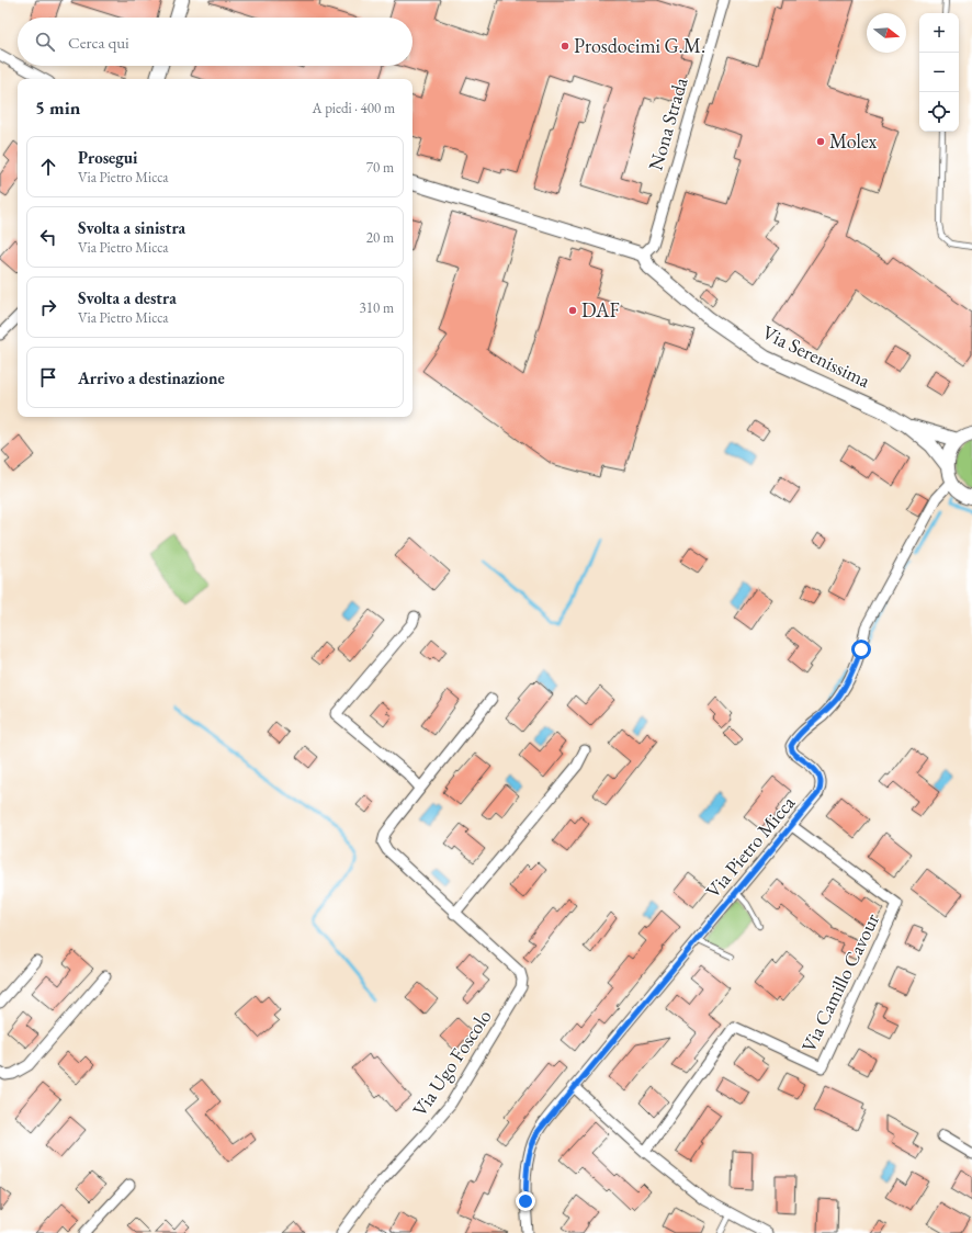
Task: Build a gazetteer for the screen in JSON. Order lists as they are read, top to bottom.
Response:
{
  "streets": {
    "street": [
      "Nona Strada",
      "Via Serenissima",
      "Via Pietro Micca",
      "Via Camillo Cavour",
      "Via Ugo Foscolo"
    ]
  },
  "crossings": [
    ["Nona Strada", "Via Serenissima"],
    ["Via Serenissima", "Via Pietro Micca"],
    ["Via Pietro Micca", "Via Camillo Cavour"]
  ],
  "places": ["Prosdocimi G.M.", "Molex", "DAF"],
  "north": "right",
  "page": {
    "map_buttons": ["+", "−"],
    "search": "Cerca qui",
    "heading": ["5 min", "A piedi · 400 m"],
    "list": [
      ["Prosegui", "Via Pietro Micca", "70 m"],
      ["Svolta a sinistra", "Via Pietro Micca", "20 m"],
      ["Svolta a destra", "Via Pietro Micca", "310 m"],
      "Arrivo a destinazione"
    ]
  }
}
